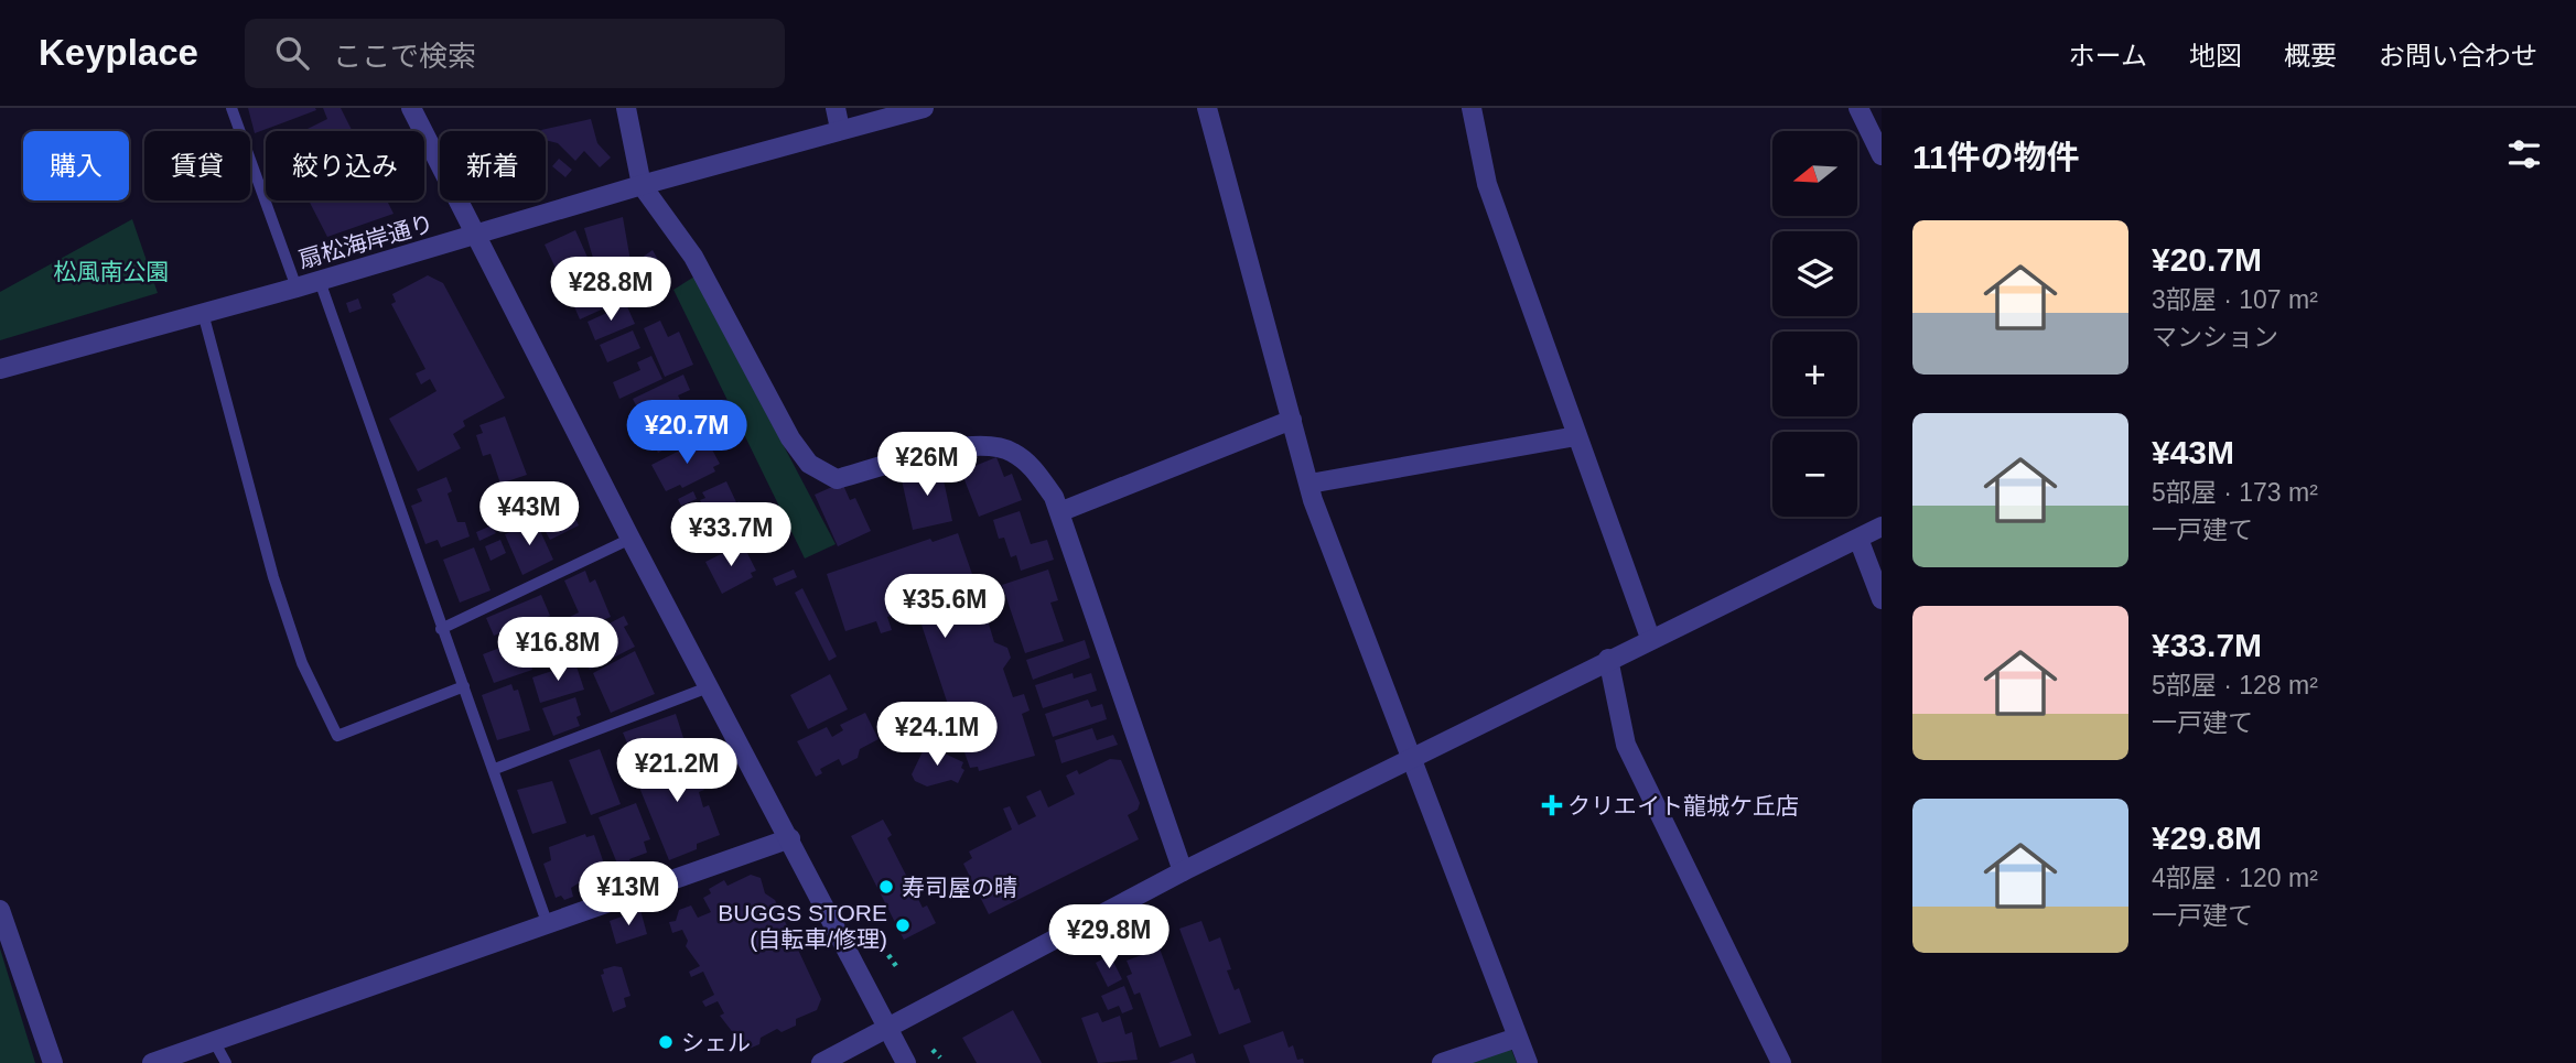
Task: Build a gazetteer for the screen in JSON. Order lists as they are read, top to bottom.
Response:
{
  "streets": {
    "street": ["扇松海岸通り"]
  },
  "parks": ["松風南公園"],
  "places": {
    "health": ["クリエイト龍城ケ丘店"],
    "other": ["寿司屋の晴", "BUGGS STORE (自転車/修理)", "シェル"]
  },
  "north": "left",
  "page": {
    "header": "Keyplace",
    "search": "ここで検索",
    "nav": [
      "ホーム",
      "地図",
      "概要",
      "お問い合わせ"
    ],
    "heading": "11件の物件",
    "map_buttons": ["+", "−"],
    "chip": [
      "購入",
      "賃貸",
      "絞り込み",
      "新着"
    ],
    "list": [
      {
        "name": "¥20.7M",
        "note": "3部屋 · 107 m² · マンション"
      },
      {
        "name": "¥43M",
        "note": "5部屋 · 173 m² · 一戸建て"
      },
      {
        "name": "¥33.7M",
        "note": "5部屋 · 128 m² · 一戸建て"
      },
      {
        "name": "¥29.8M",
        "note": "4部屋 · 120 m² · 一戸建て"
      }
    ],
    "price": [
      "¥28.8M",
      "¥20.7M",
      "¥26M",
      "¥43M",
      "¥33.7M",
      "¥35.6M",
      "¥16.8M",
      "¥24.1M",
      "¥21.2M",
      "¥13M",
      "¥29.8M"
    ]
  }
}
